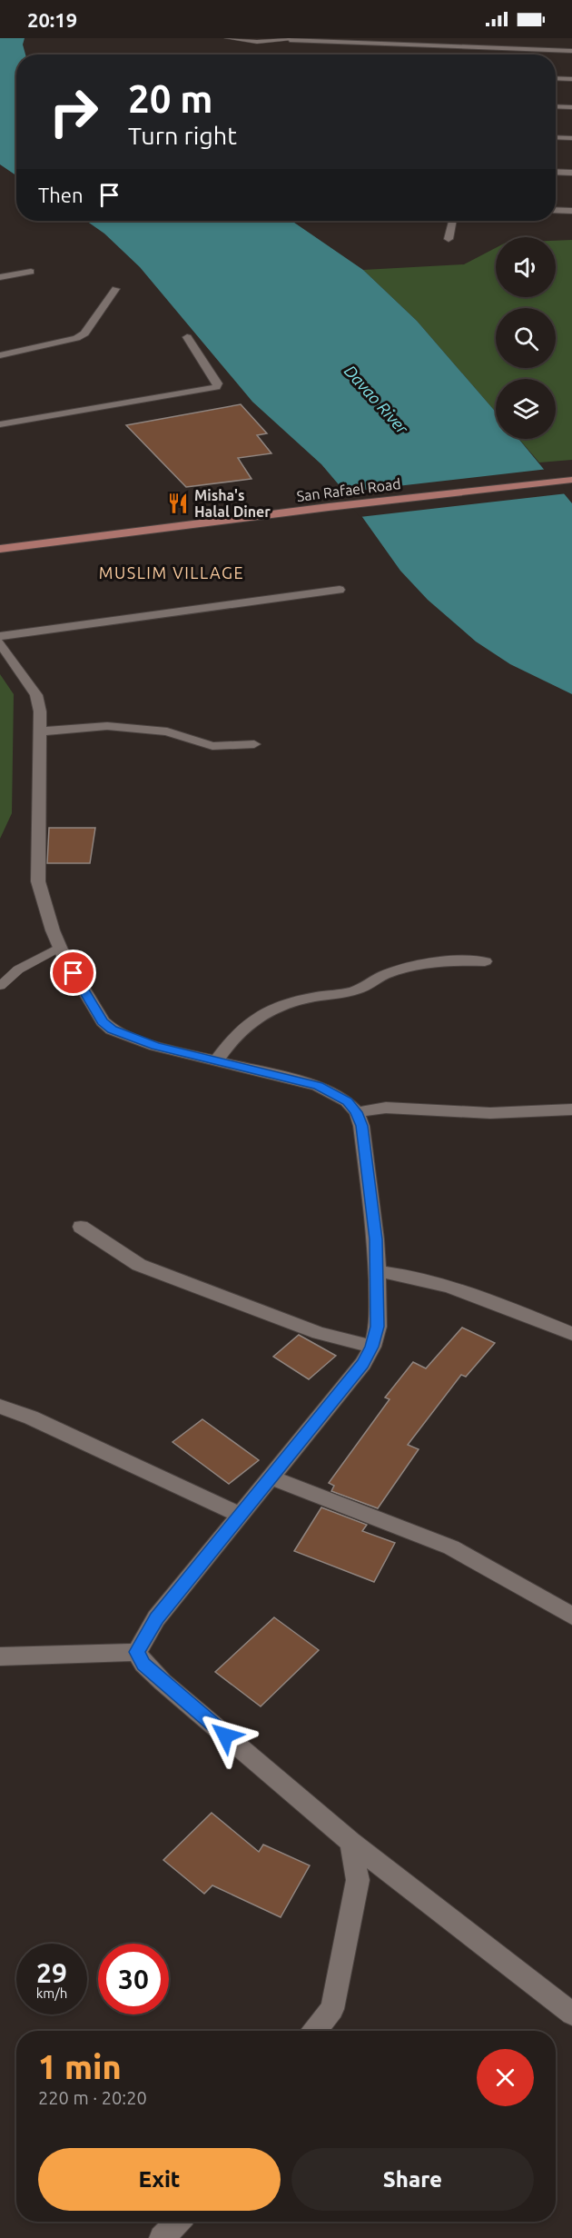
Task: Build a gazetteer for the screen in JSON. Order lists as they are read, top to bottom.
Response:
{
  "streets": {
    "main road": ["San Rafael Road"]
  },
  "districts": ["MUSLIM VILLAGE"],
  "water": ["Davao River"],
  "places": {
    "restaurant": ["Misha's Halal Diner"]
  },
  "page": {
    "status": "20:19",
    "turn": ["20 m", "Turn right"],
    "then": "Then",
    "speed": "29 km/h",
    "limit": "30",
    "heading": ["1 min", "220 m · 20:20"],
    "buttons": ["Exit", "Share"]
  }
}
